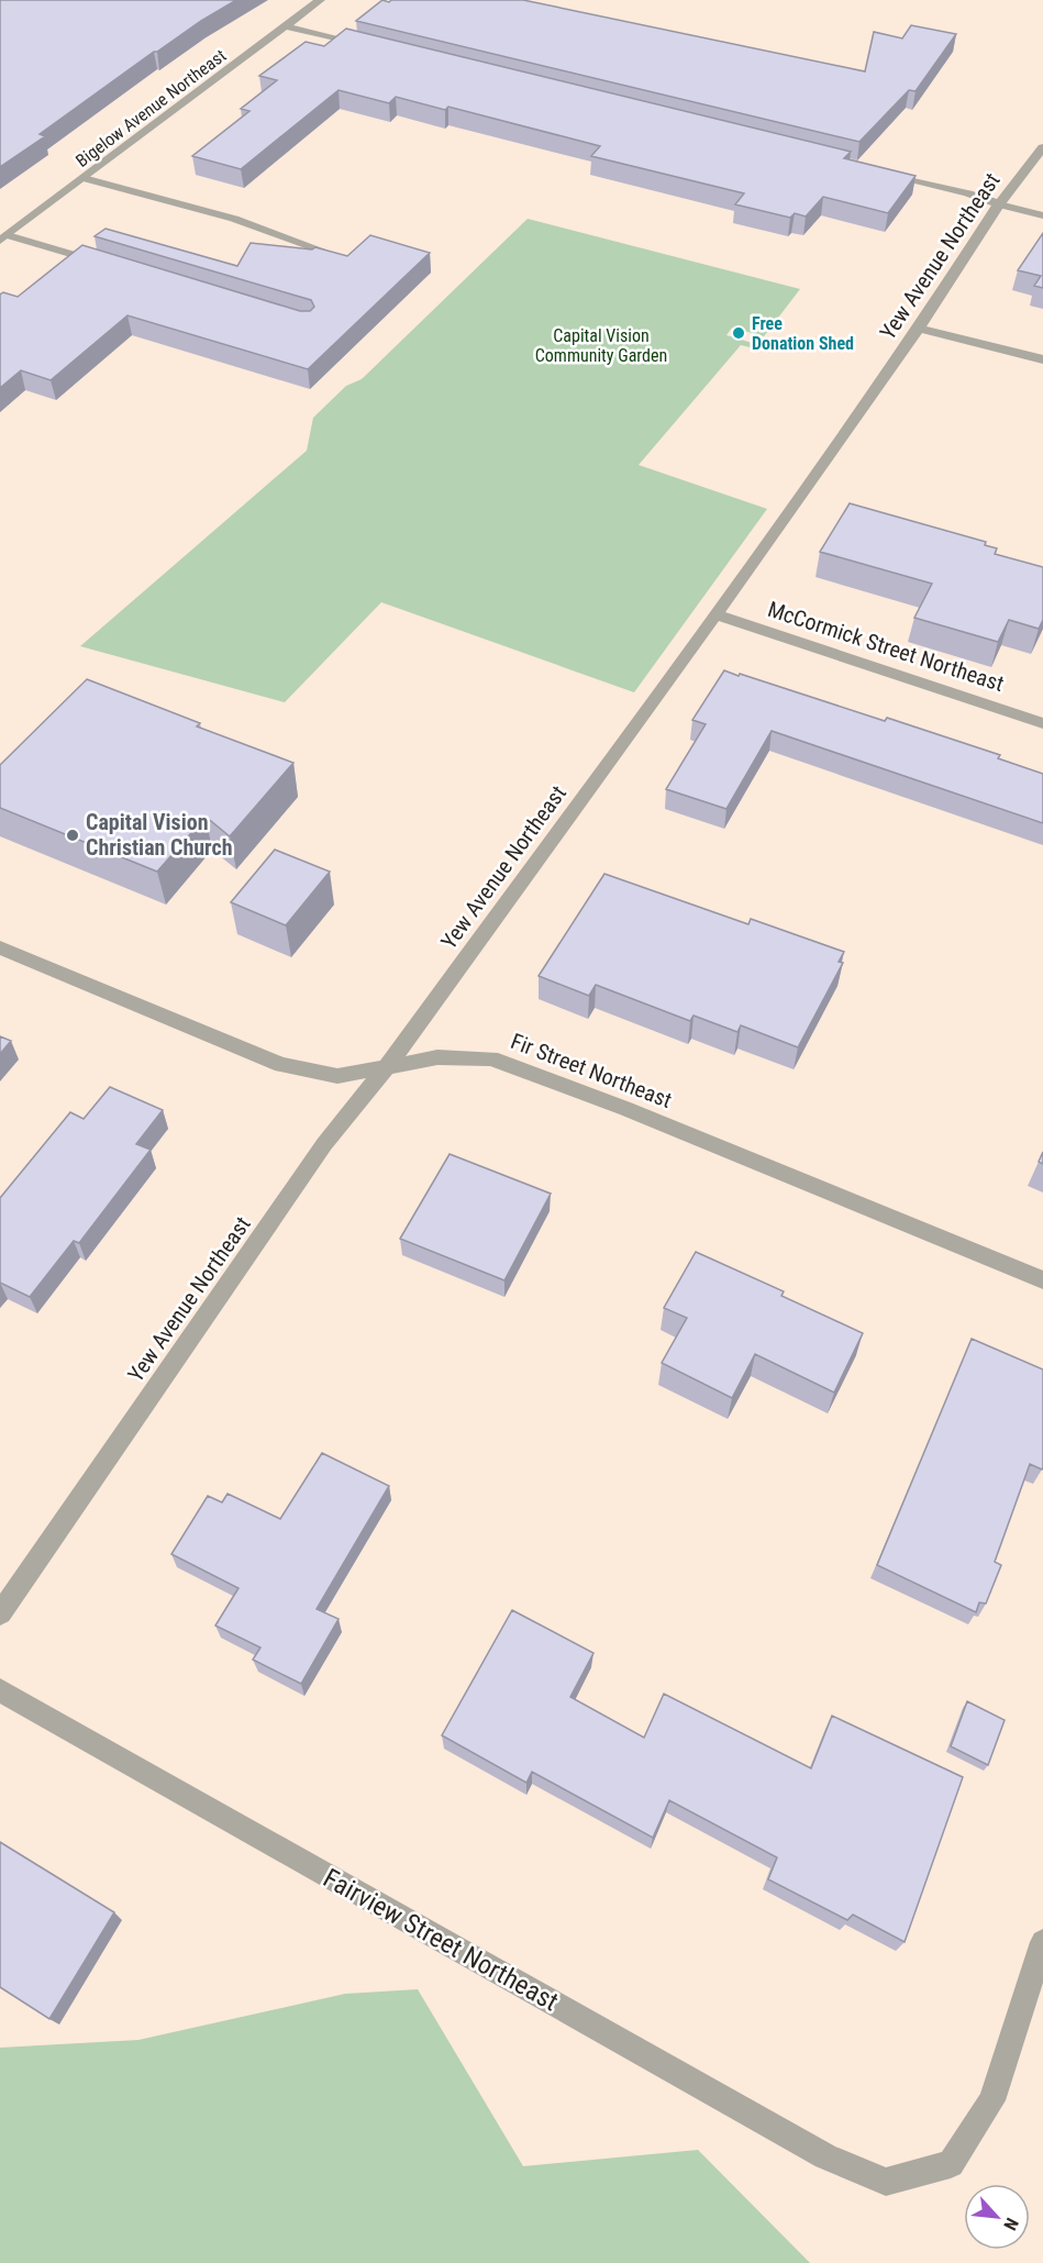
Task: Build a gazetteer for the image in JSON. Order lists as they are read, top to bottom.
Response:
{
  "streets": {
    "street": [
      "Bigelow Avenue Northeast",
      "Yew Avenue Northeast",
      "McCormick Street Northeast",
      "Fir Street Northeast",
      "Fairview Street Northeast"
    ]
  },
  "crossings": [
    ["Yew Avenue Northeast", "McCormick Street Northeast"],
    ["Yew Avenue Northeast", "Fir Street Northeast"]
  ],
  "parks": ["Capital Vision Community Garden"],
  "places": ["Free Donation Shed", "Capital Vision Christian Church"],
  "north": "bottom right"
}
